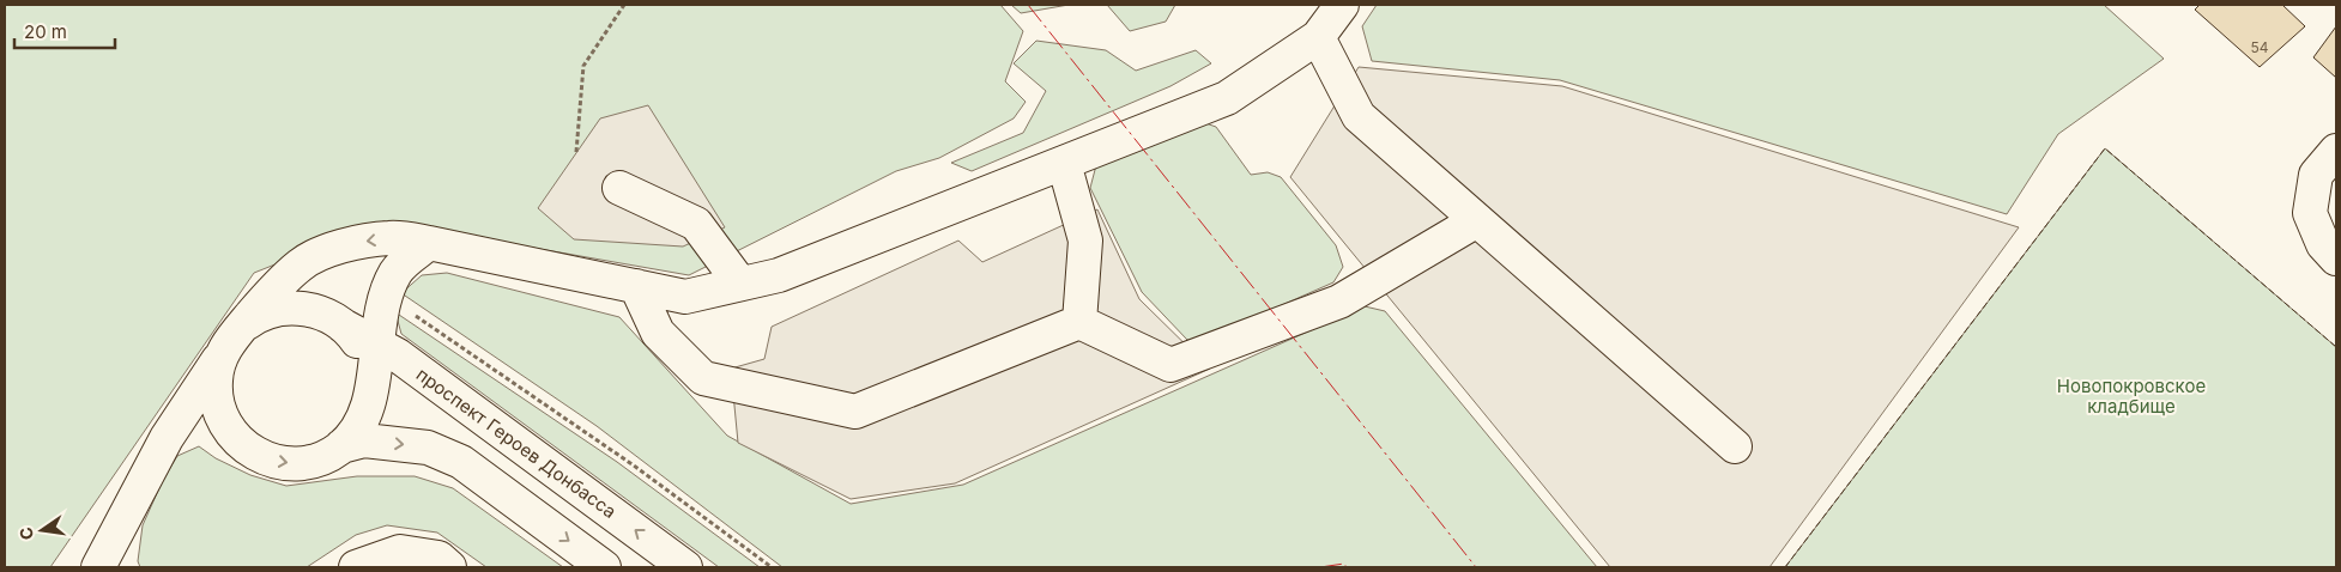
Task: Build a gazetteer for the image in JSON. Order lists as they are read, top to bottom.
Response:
{
  "streets": {
    "street": ["проспект Героев Донбасса"]
  },
  "parks": ["Новопокровское кладбище"],
  "house_numbers": ["54"],
  "scale_bar": "20 m",
  "north": "left"
}
